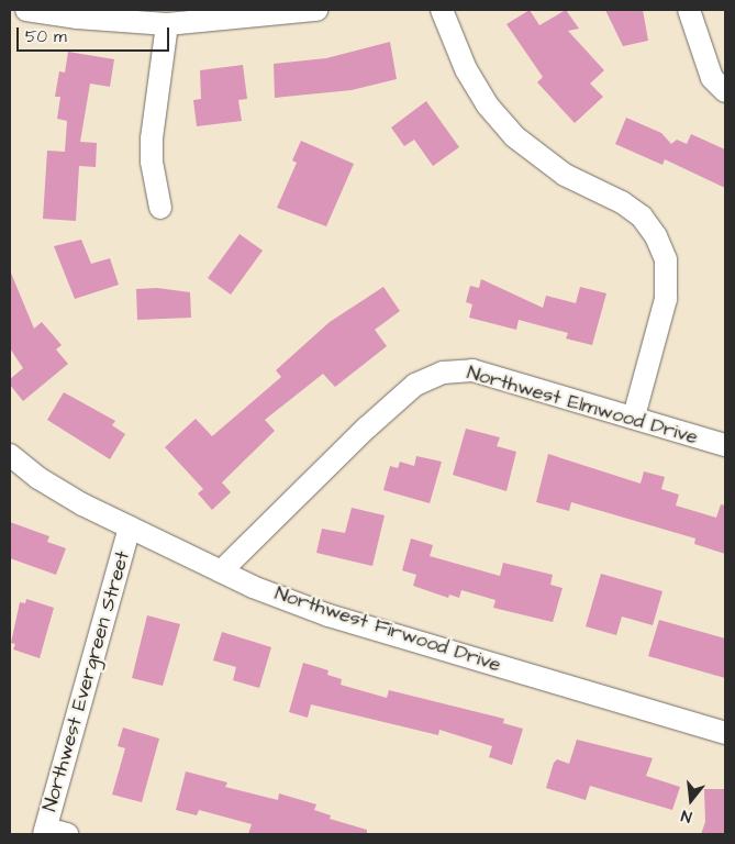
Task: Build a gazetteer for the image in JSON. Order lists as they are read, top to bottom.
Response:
{
  "streets": {
    "street": ["Northwest Elmwood Drive", "Northwest Firwood Drive", "Northwest Evergreen Street"]
  },
  "crossings": [
    ["Northwest Elmwood Drive", "Northwest Firwood Drive"],
    ["Northwest Firwood Drive", "Northwest Evergreen Street"]
  ],
  "scale_bar": "50 m",
  "north": "bottom"
}
